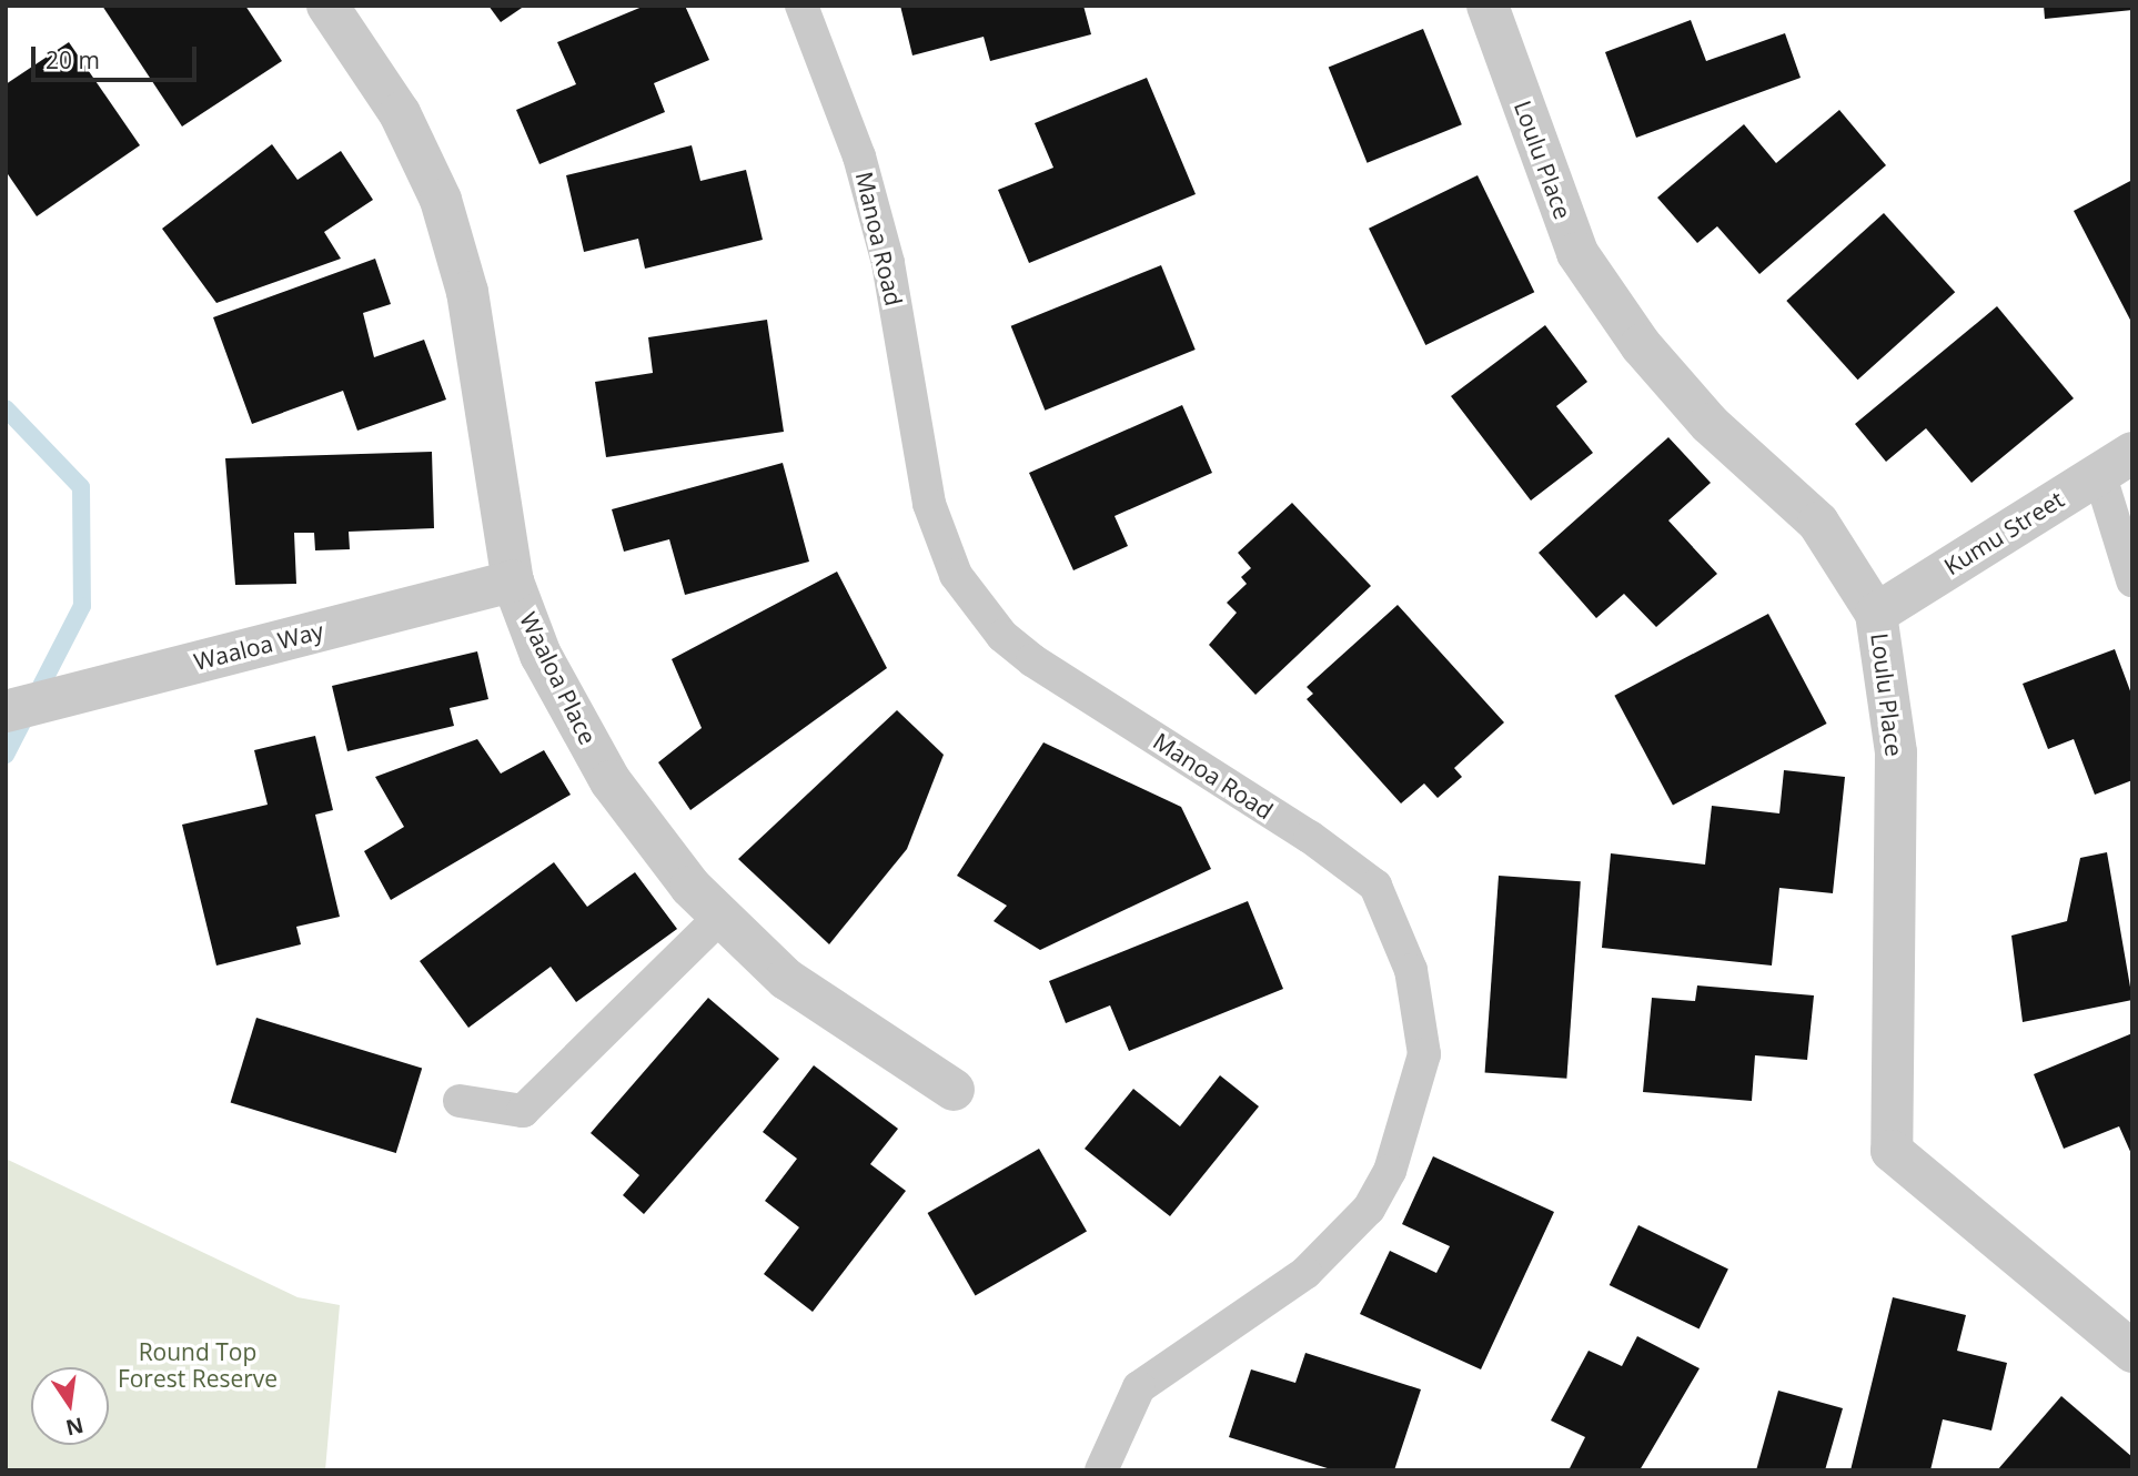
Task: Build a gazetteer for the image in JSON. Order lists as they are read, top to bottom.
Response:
{
  "streets": {
    "street": [
      "Loulu Place",
      "Kumu Street",
      "Waaloa Way",
      "Waaloa Place"
    ],
    "lane": ["Manoa Road"]
  },
  "crossings": [
    ["Loulu Place", "Kumu Street"],
    ["Waaloa Way", "Waaloa Place"]
  ],
  "parks": ["Round Top Forest Reserve"],
  "scale_bar": "20 m",
  "north": "bottom"
}
